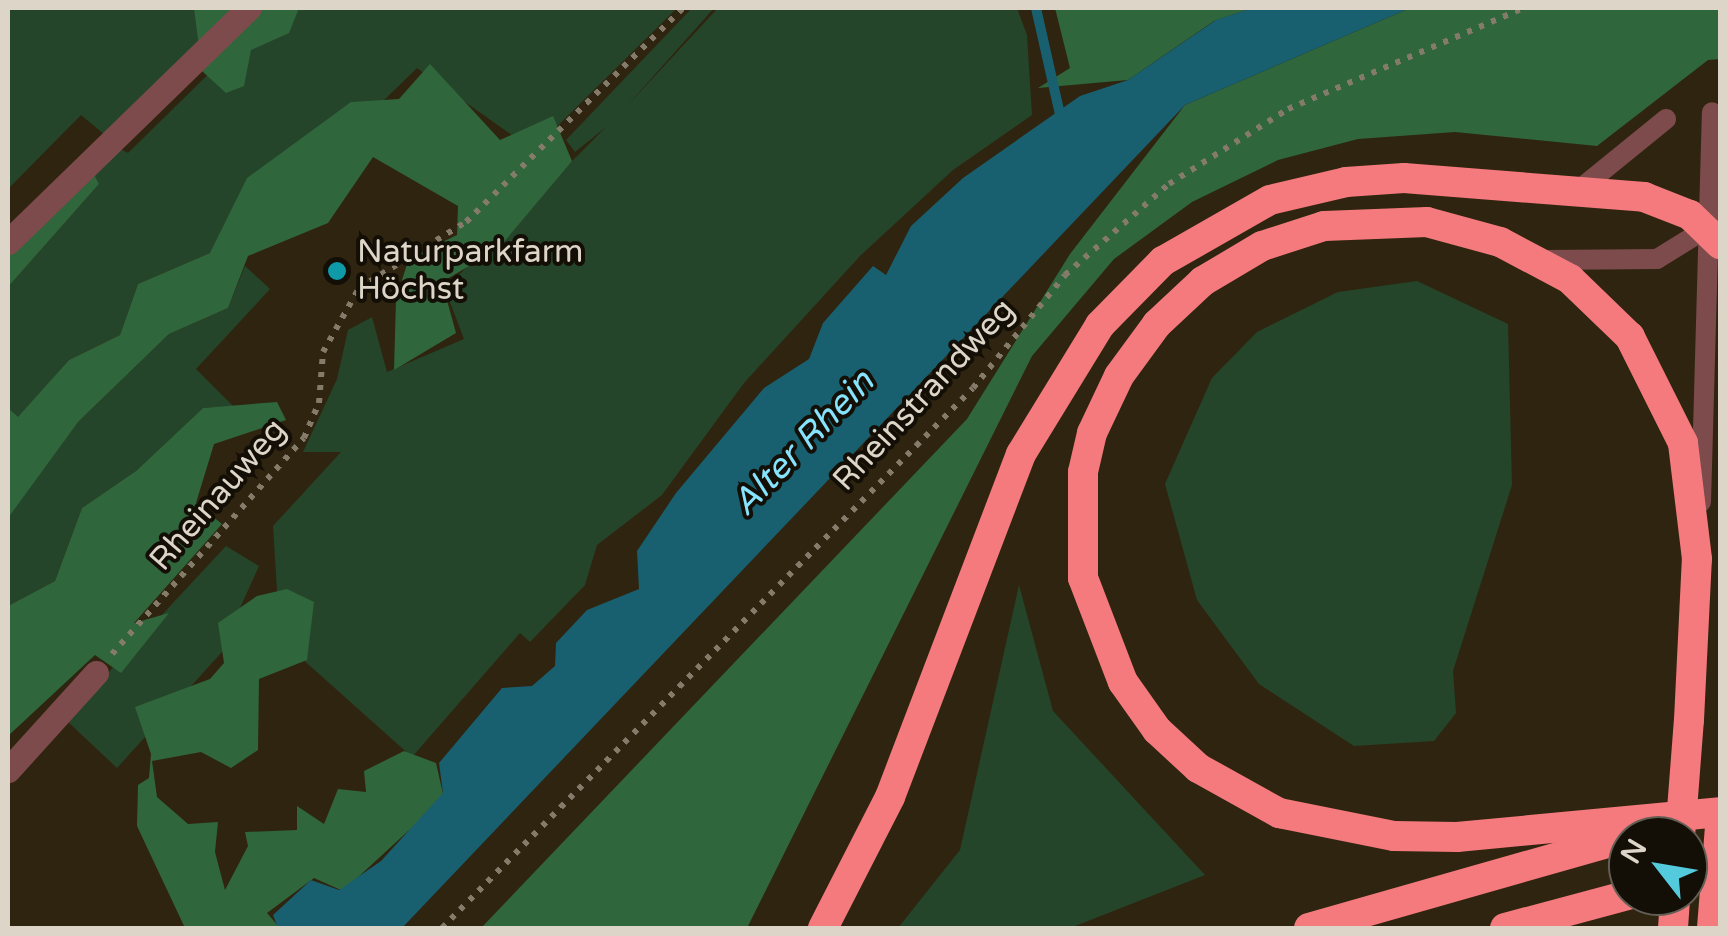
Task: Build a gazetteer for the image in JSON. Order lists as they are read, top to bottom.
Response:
{
  "streets": {
    "path": ["Rheinstrandweg", "Rheinauweg"]
  },
  "water": ["Alter Rhein"],
  "places": ["Naturparkfarm Höchst"],
  "north": "top left"
}
